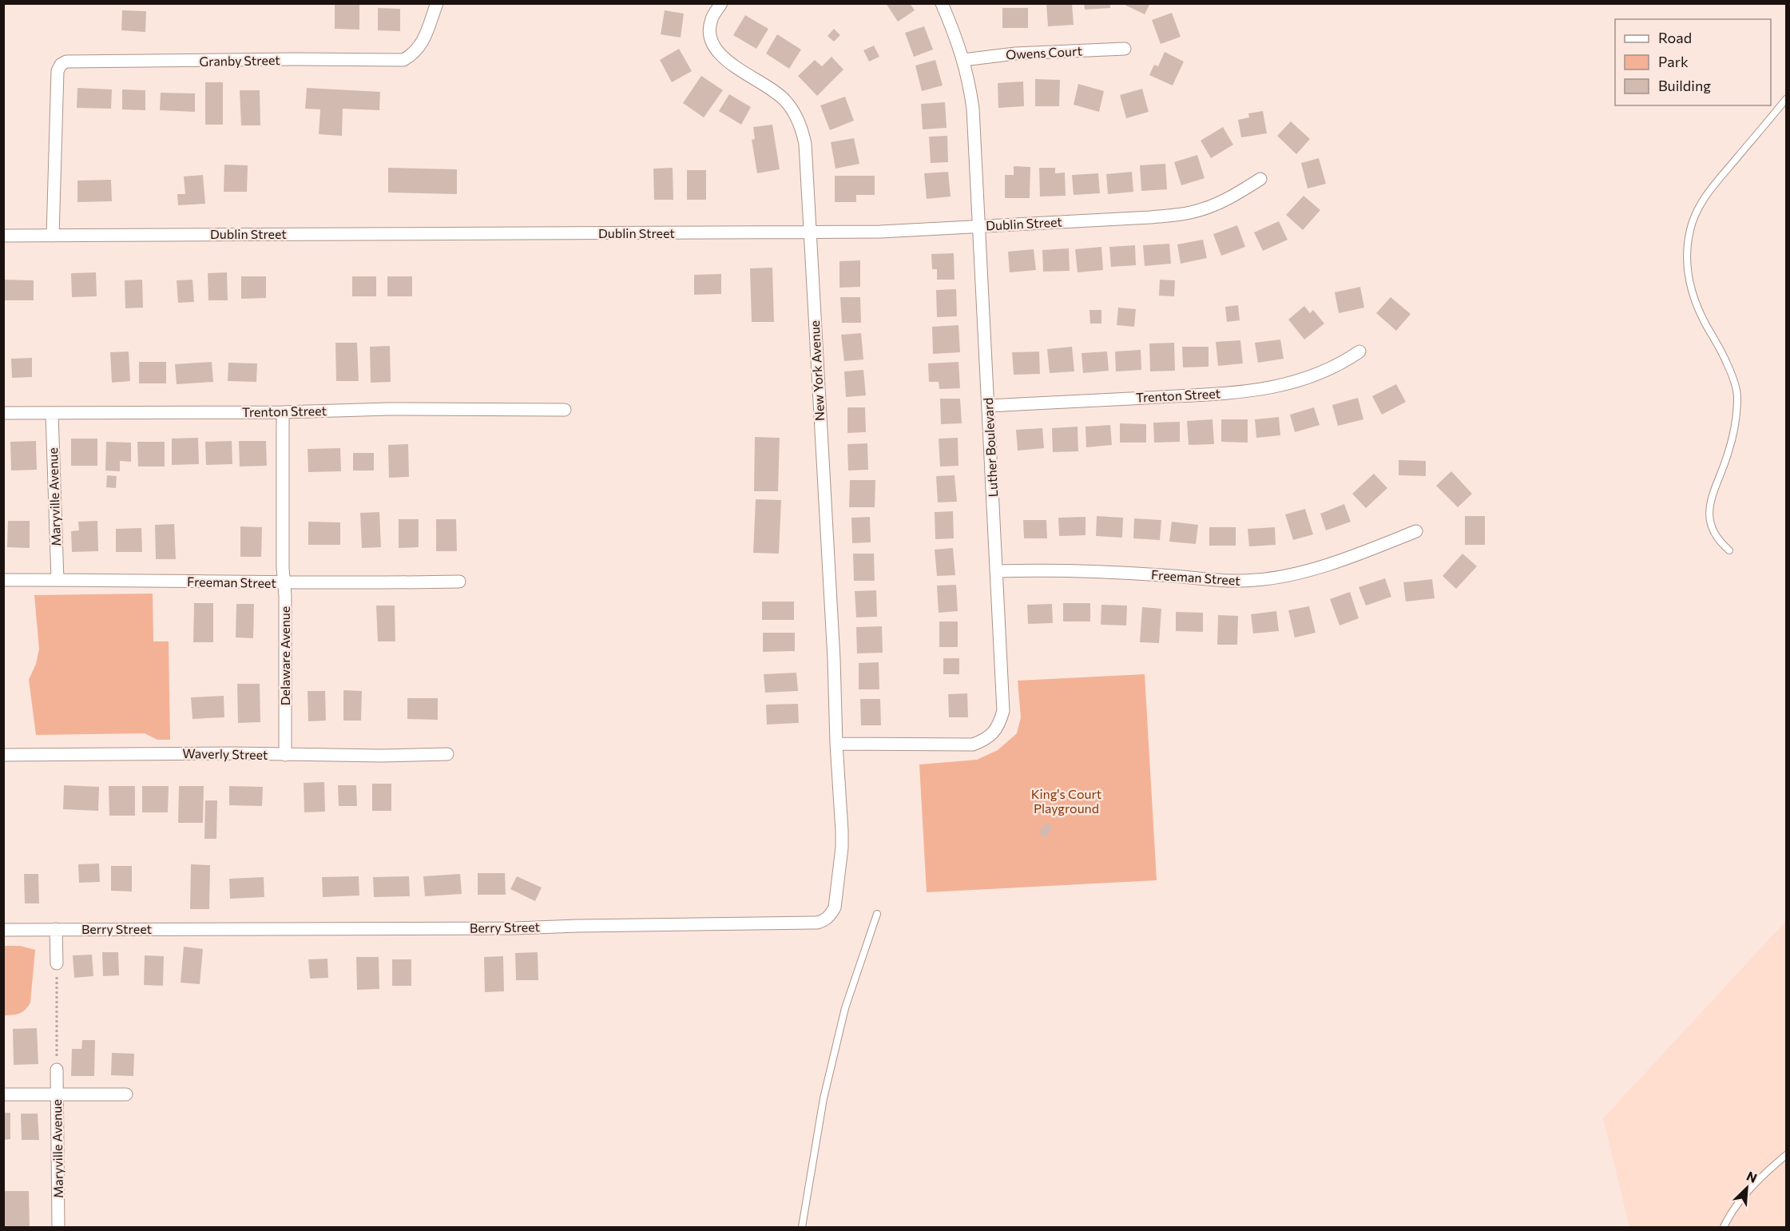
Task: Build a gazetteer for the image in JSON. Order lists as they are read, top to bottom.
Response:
{
  "streets": {
    "street": [
      "Owens Court",
      "Granby Street",
      "Dublin Street",
      "New York Avenue",
      "Trenton Street",
      "Luther Boulevard",
      "Maryville Avenue",
      "Freeman Street",
      "Delaware Avenue",
      "Waverly Street",
      "Berry Street"
    ]
  },
  "crossings": [
    ["Owens Court", "Luther Boulevard"],
    ["Granby Street", "Dublin Street"],
    ["Dublin Street", "New York Avenue"],
    ["Dublin Street", "Luther Boulevard"],
    ["New York Avenue", "Luther Boulevard"],
    ["New York Avenue", "Berry Street"],
    ["Trenton Street", "Luther Boulevard"],
    ["Trenton Street", "Maryville Avenue"],
    ["Trenton Street", "Delaware Avenue"],
    ["Luther Boulevard", "Freeman Street"],
    ["Luther Boulevard", "Berry Street"],
    ["Maryville Avenue", "Freeman Street"],
    ["Freeman Street", "Delaware Avenue"],
    ["Delaware Avenue", "Waverly Street"]
  ],
  "parks": ["King's Court Playground"],
  "legend": ["Road", "Park", "Building"],
  "north": "top right"
}
